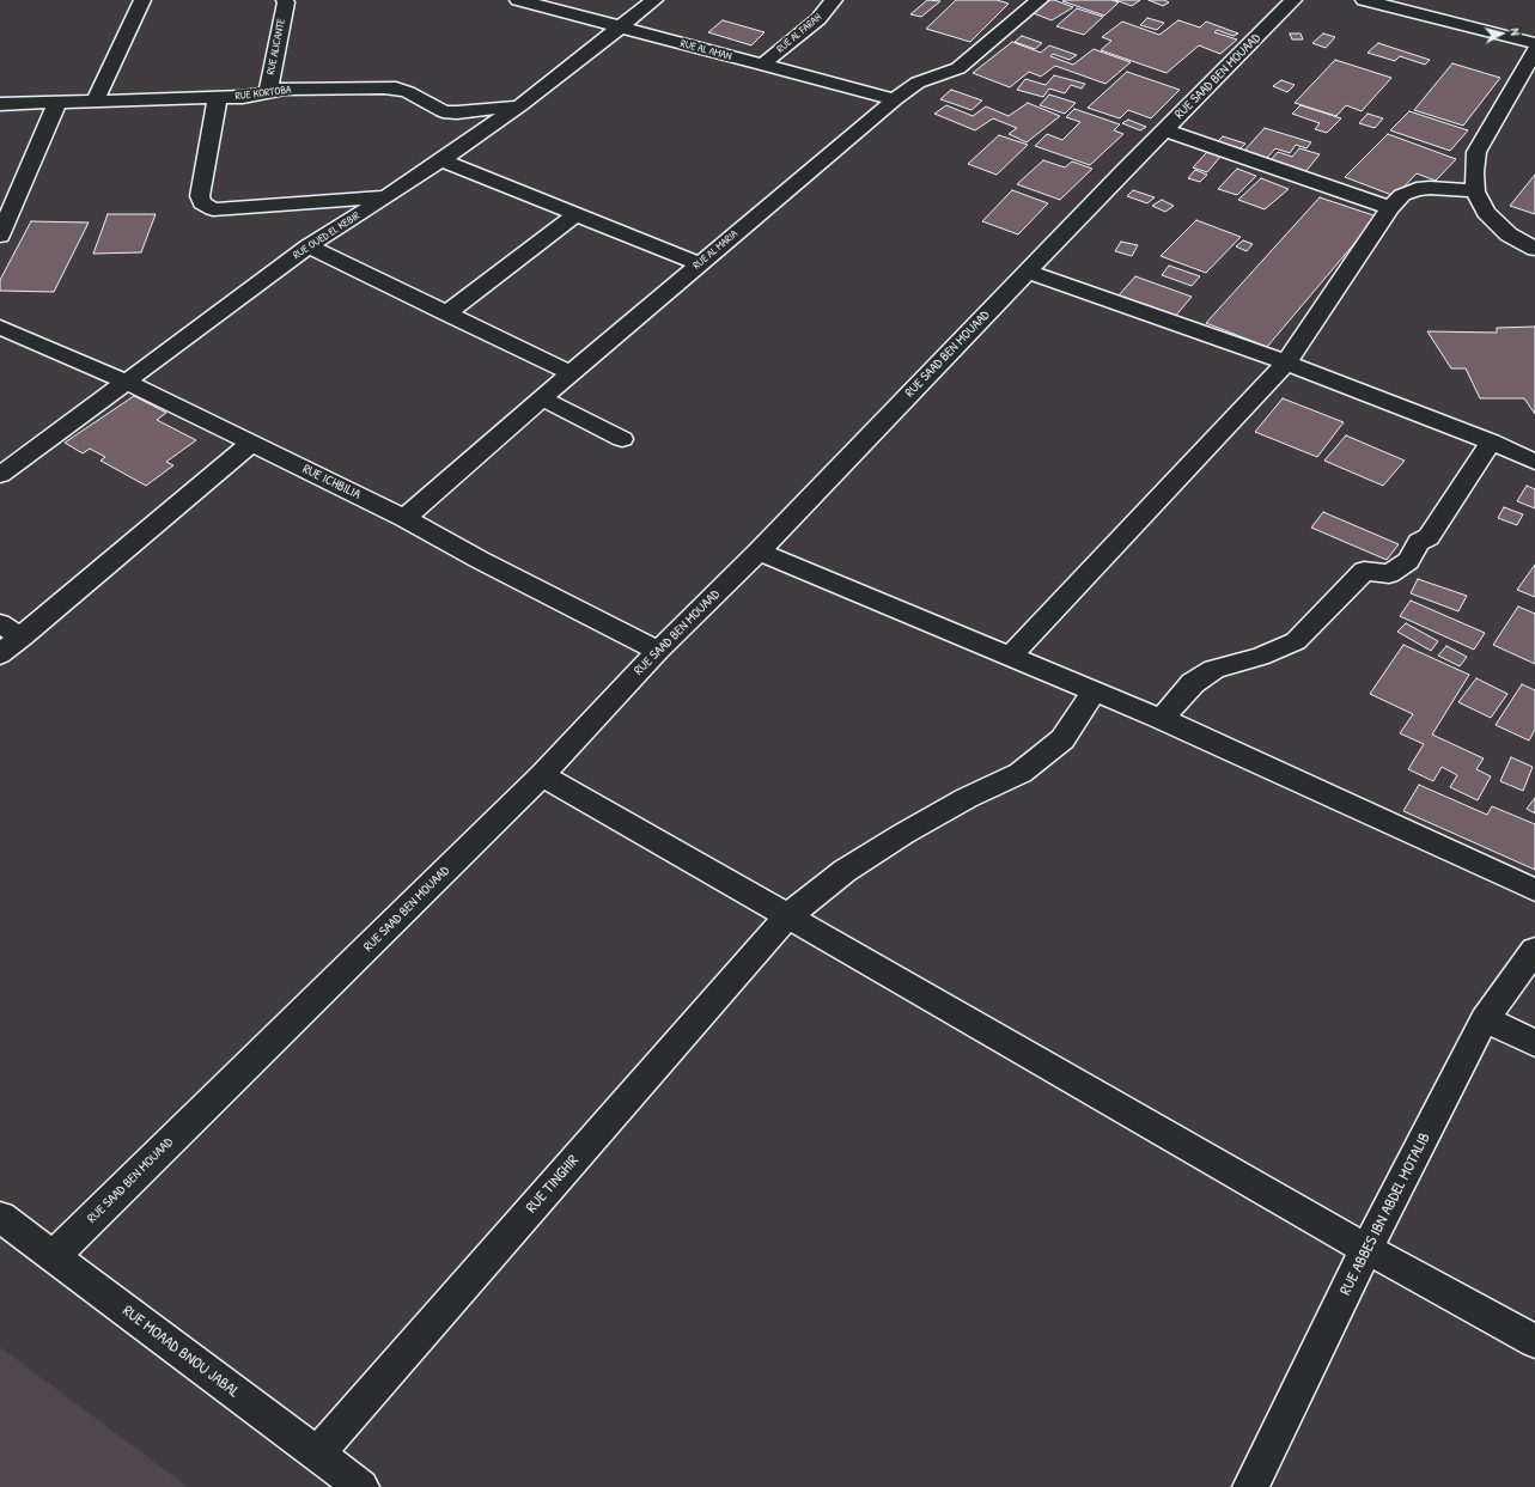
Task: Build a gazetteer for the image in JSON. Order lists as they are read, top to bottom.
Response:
{
  "streets": {
    "street": [
      "RUE AL FARAH",
      "RUE ALICANTE",
      "RUE AL AMAN",
      "RUE SAAD BEN MOUAAD",
      "RUE KORTOBA",
      "RUE OUED EL KEBIR",
      "RUE AL MARIA",
      "RUE ICHBILIA",
      "RUE TINGHIR",
      "RUE ABBES IBN ABDEL MOTALIB",
      "RUE MOAAD BNOU JABAL"
    ]
  },
  "crossings": [
    ["RUE AL FARAH", "RUE AL AMAN"],
    ["RUE ALICANTE", "RUE KORTOBA"],
    ["RUE AL AMAN", "RUE OUED EL KEBIR"],
    ["RUE AL AMAN", "RUE AL MARIA"],
    ["RUE SAAD BEN MOUAAD", "RUE ICHBILIA"],
    ["RUE SAAD BEN MOUAAD", "RUE MOAAD BNOU JABAL"],
    ["RUE KORTOBA", "RUE OUED EL KEBIR"],
    ["RUE OUED EL KEBIR", "RUE ICHBILIA"],
    ["RUE AL MARIA", "RUE ICHBILIA"],
    ["RUE TINGHIR", "RUE MOAAD BNOU JABAL"]
  ],
  "north": "right"
}
